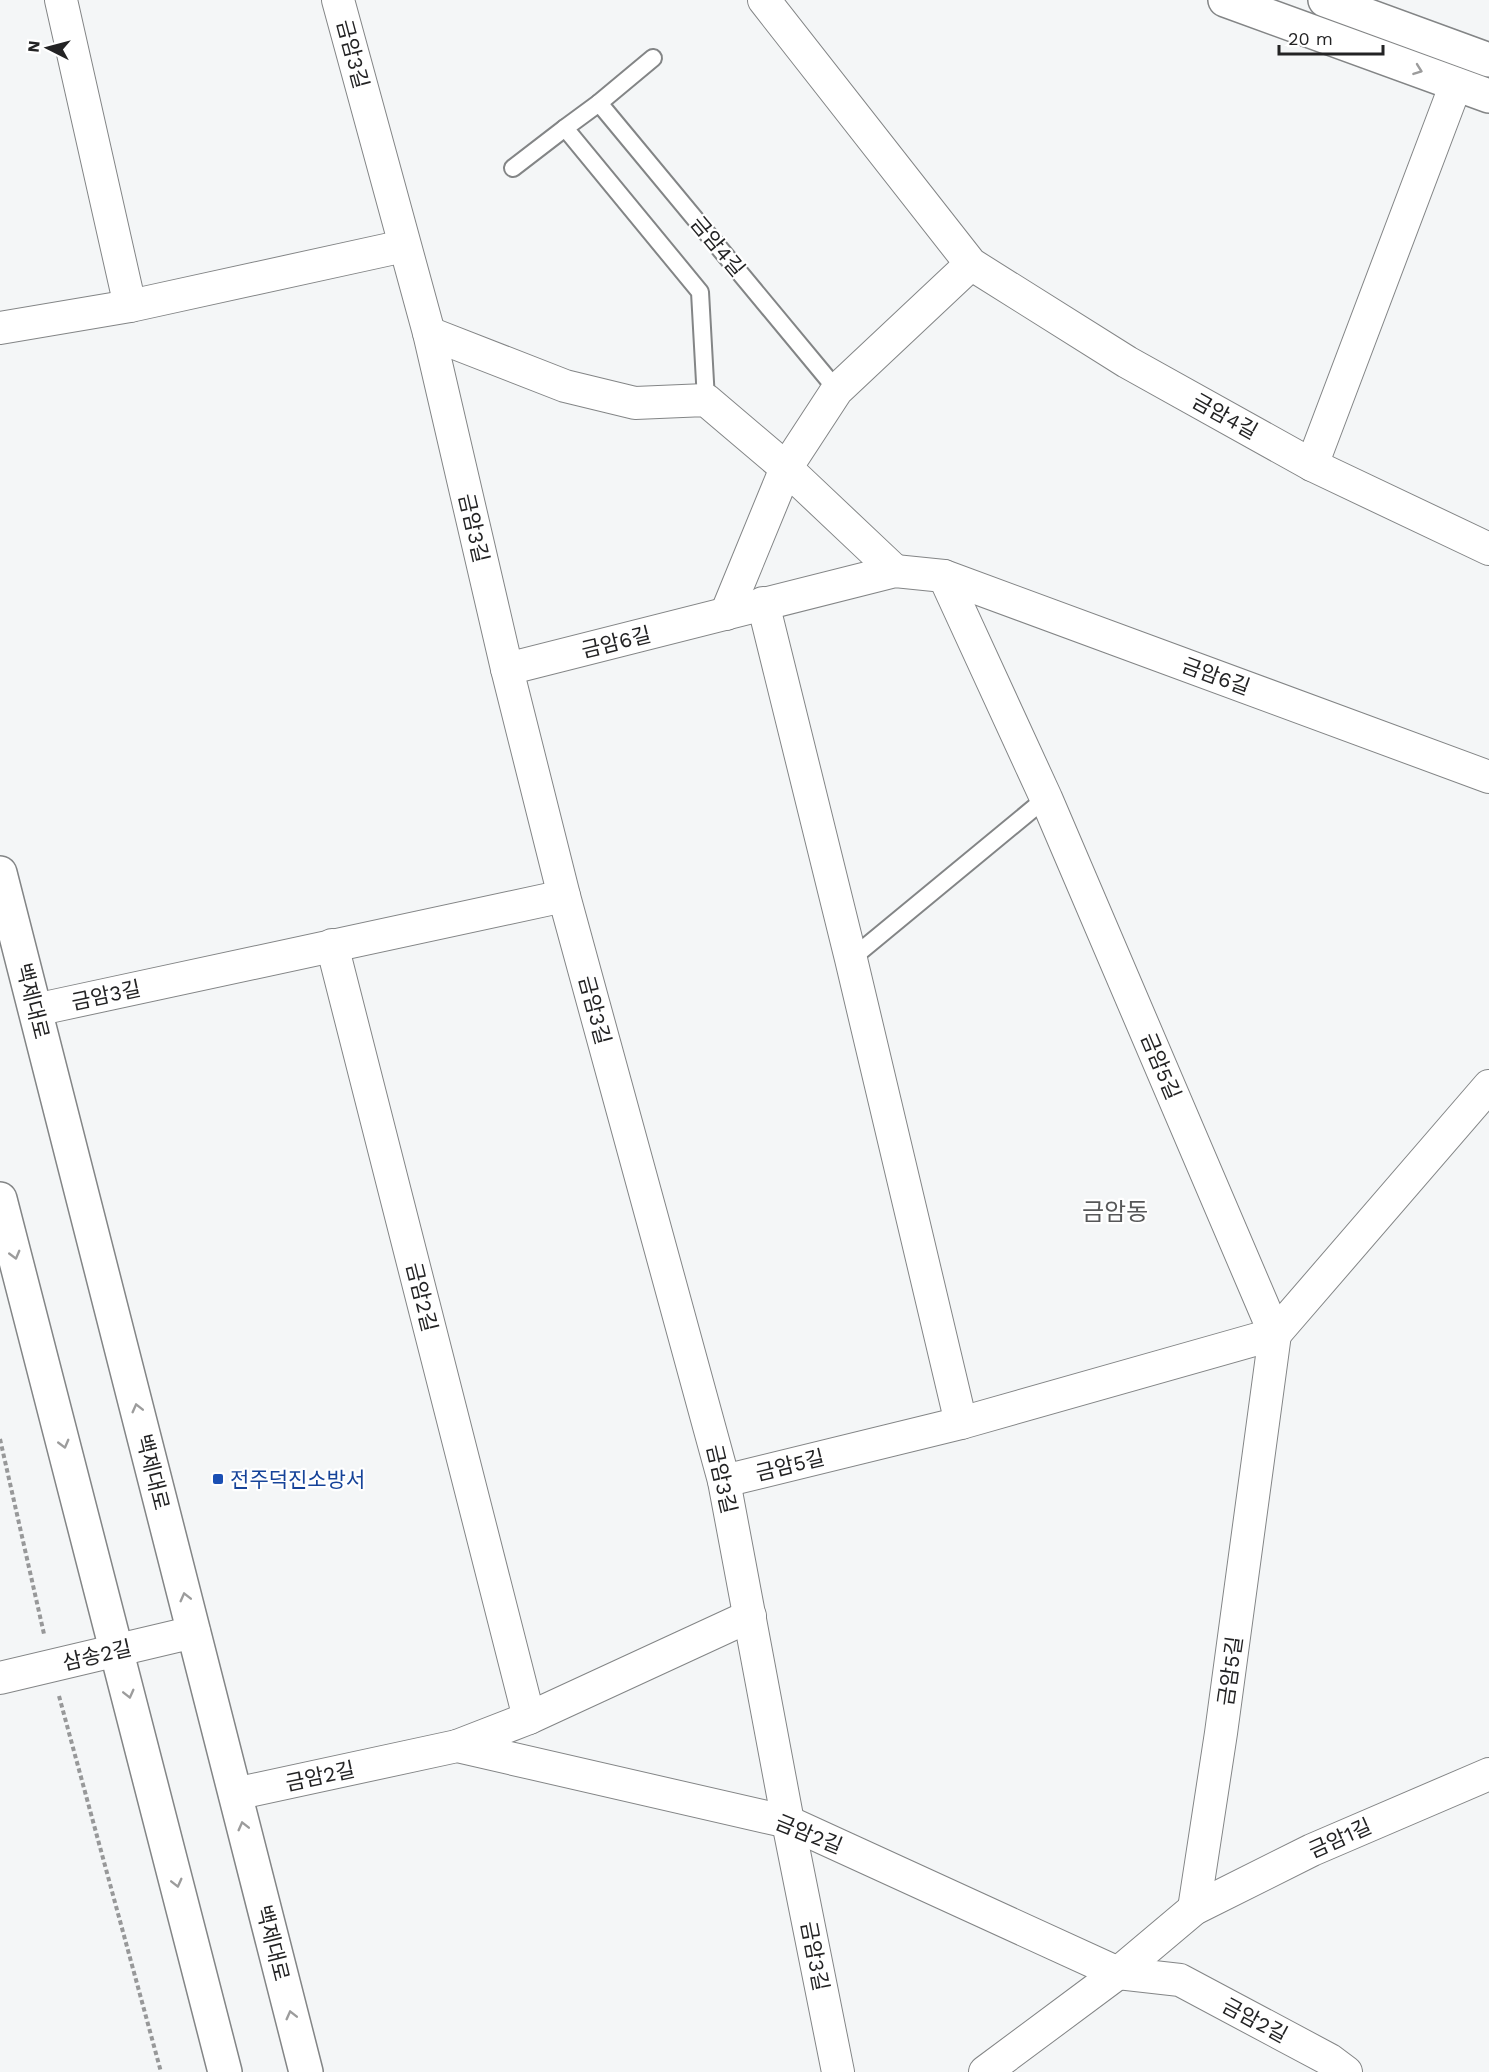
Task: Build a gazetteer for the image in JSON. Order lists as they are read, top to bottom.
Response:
{
  "streets": {
    "street": [
      "금암3길",
      "금암4길",
      "금암6길",
      "백제대로",
      "금암5길",
      "금암2길",
      "삼송2길",
      "금암1길"
    ]
  },
  "crossings": [
    ["금암3길", "금암6길"],
    ["금암3길", "백제대로"],
    ["금암3길", "금암5길"],
    ["금암3길", "금암2길"],
    ["백제대로", "금암2길"],
    ["백제대로", "삼송2길"],
    ["금암5길", "금암1길"]
  ],
  "districts": ["금암동"],
  "places": {
    "transit": ["전주덕진소방서"]
  },
  "scale_bar": "20 m",
  "north": "left"
}
